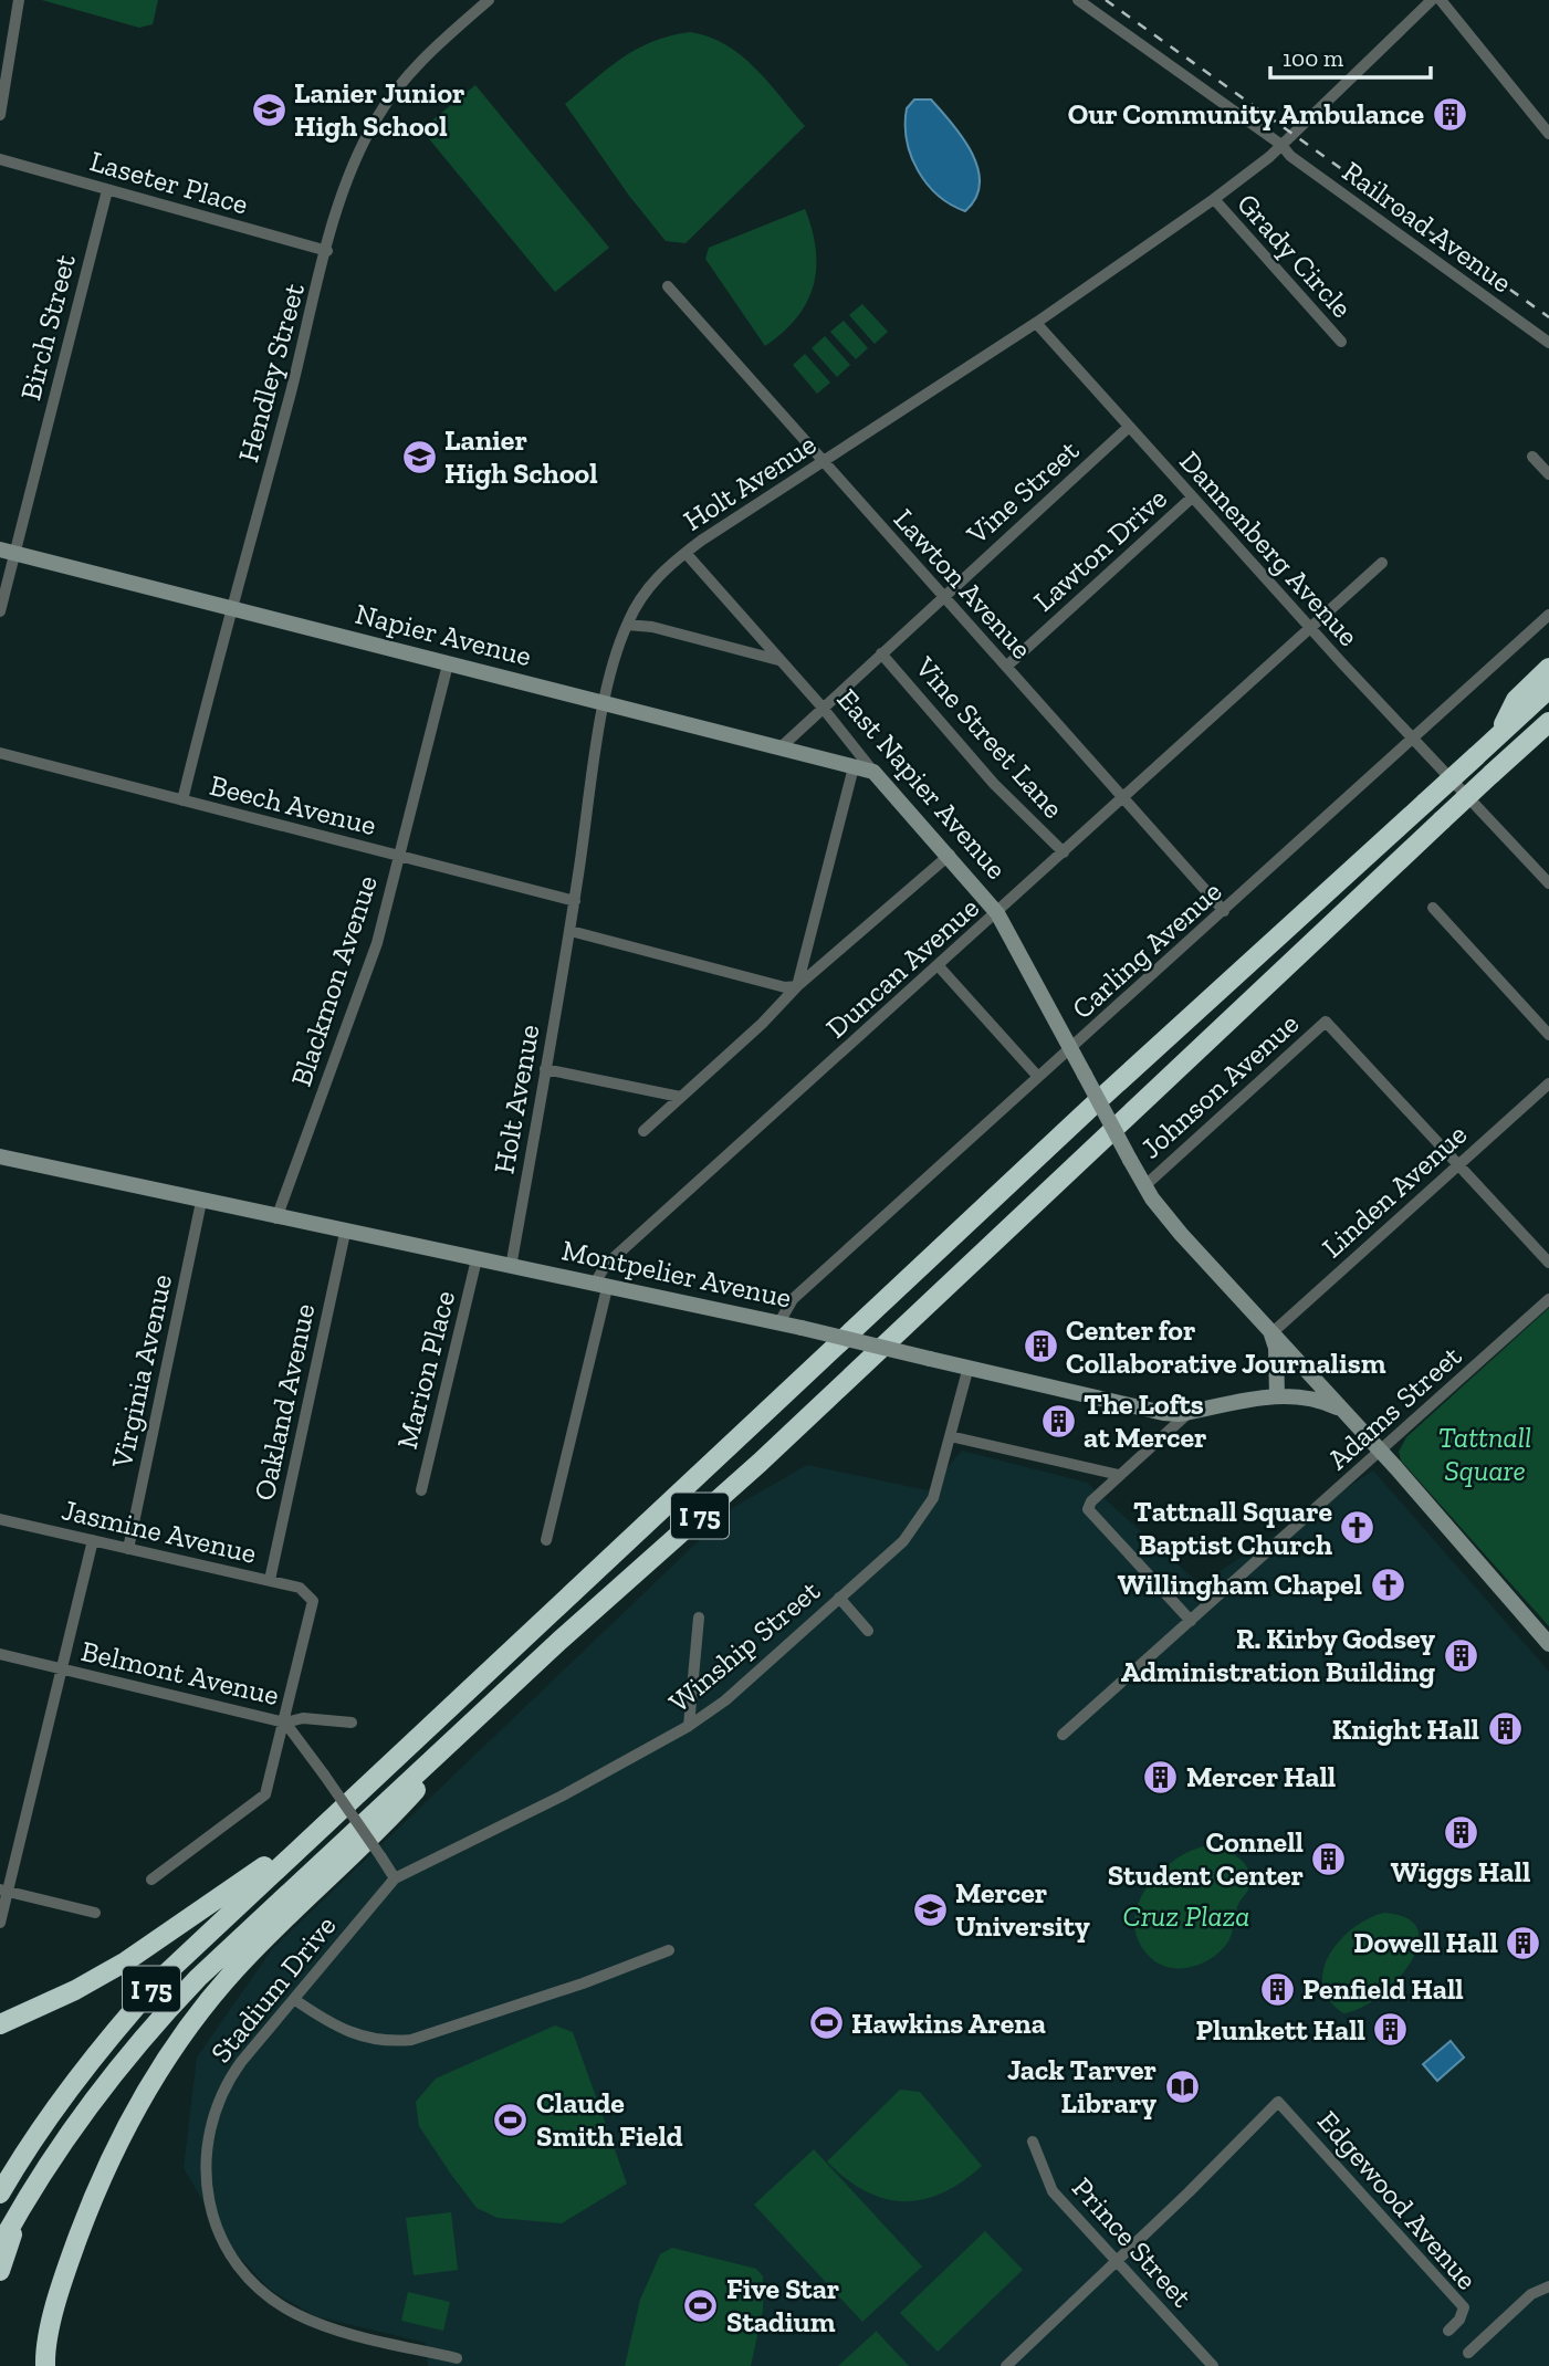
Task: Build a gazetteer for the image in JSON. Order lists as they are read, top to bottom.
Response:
{
  "streets": {
    "highway": ["I 75"],
    "street": [
      "Laseter Place",
      "Railroad Avenue",
      "Grady Circle",
      "Birch Street",
      "Hendley Street",
      "Holt Avenue",
      "Vine Street",
      "Dannenberg Avenue",
      "Lawton Drive",
      "Lawton Avenue",
      "Napier Avenue",
      "Vine Street Lane",
      "East Napier Avenue",
      "Beech Avenue",
      "Carling Avenue",
      "Duncan Avenue",
      "Blackmon Avenue",
      "Johnson Avenue",
      "Linden Avenue",
      "Montpelier Avenue",
      "Marion Place",
      "Virginia Avenue",
      "Oakland Avenue",
      "Adams Street",
      "Jasmine Avenue",
      "Winship Street",
      "Belmont Avenue",
      "Stadium Drive",
      "Edgewood Avenue",
      "Prince Street"
    ]
  },
  "crossings": [
    ["Laseter Place", "Birch Street"],
    ["Laseter Place", "Hendley Street"],
    ["Railroad Avenue", "Holt Avenue"],
    ["Grady Circle", "Holt Avenue"],
    ["Birch Street", "Napier Avenue"],
    ["Hendley Street", "Napier Avenue"],
    ["Hendley Street", "Beech Avenue"],
    ["Holt Avenue", "Dannenberg Avenue"],
    ["Holt Avenue", "Lawton Avenue"],
    ["Holt Avenue", "Napier Avenue"],
    ["Holt Avenue", "East Napier Avenue"],
    ["Holt Avenue", "Beech Avenue"],
    ["Holt Avenue", "Montpelier Avenue"],
    ["Vine Street", "Dannenberg Avenue"],
    ["Vine Street", "Lawton Avenue"],
    ["Vine Street", "Napier Avenue"],
    ["Vine Street", "Vine Street Lane"],
    ["Vine Street", "East Napier Avenue"],
    ["Dannenberg Avenue", "Lawton Drive"],
    ["Dannenberg Avenue", "Carling Avenue"],
    ["Dannenberg Avenue", "Duncan Avenue"],
    ["Lawton Drive", "Lawton Avenue"],
    ["Lawton Avenue", "Carling Avenue"],
    ["Lawton Avenue", "Duncan Avenue"],
    ["Napier Avenue", "East Napier Avenue"],
    ["Napier Avenue", "Blackmon Avenue"],
    ["Vine Street Lane", "Duncan Avenue"],
    ["East Napier Avenue", "Carling Avenue"],
    ["East Napier Avenue", "Duncan Avenue"],
    ["East Napier Avenue", "Johnson Avenue"],
    ["East Napier Avenue", "Linden Avenue"],
    ["East Napier Avenue", "Montpelier Avenue"],
    ["East Napier Avenue", "Adams Street"],
    ["Beech Avenue", "Blackmon Avenue"],
    ["Carling Avenue", "Montpelier Avenue"],
    ["Duncan Avenue", "Montpelier Avenue"],
    ["Blackmon Avenue", "Montpelier Avenue"],
    ["Johnson Avenue", "Linden Avenue"],
    ["Montpelier Avenue", "Marion Place"],
    ["Montpelier Avenue", "Virginia Avenue"],
    ["Montpelier Avenue", "Oakland Avenue"],
    ["Montpelier Avenue", "Winship Street"],
    ["Virginia Avenue", "Jasmine Avenue"],
    ["Oakland Avenue", "Jasmine Avenue"],
    ["Jasmine Avenue", "Belmont Avenue"],
    ["Winship Street", "Stadium Drive"],
    ["Edgewood Avenue", "Prince Street"]
  ],
  "parks": ["Tattnall Square", "Cruz Plaza"],
  "places": {
    "school or university": ["Lanier Junior High School", "Lanier High School", "Mercer University"],
    "building": [
      "Our Community Ambulance",
      "Center for Collaborative Journalism",
      "The Lofts at Mercer",
      "R. Kirby Godsey Administration Building",
      "Knight Hall",
      "Mercer Hall",
      "Wiggs Hall",
      "Connell Student Center",
      "Dowell Hall",
      "Penfield Hall",
      "Plunkett Hall"
    ],
    "church": ["Tattnall Square Baptist Church", "Willingham Chapel"],
    "sports": ["Hawkins Arena", "Claude Smith Field", "Five Star Stadium"],
    "library": ["Jack Tarver Library"]
  },
  "scale_bar": "100 m"
}
